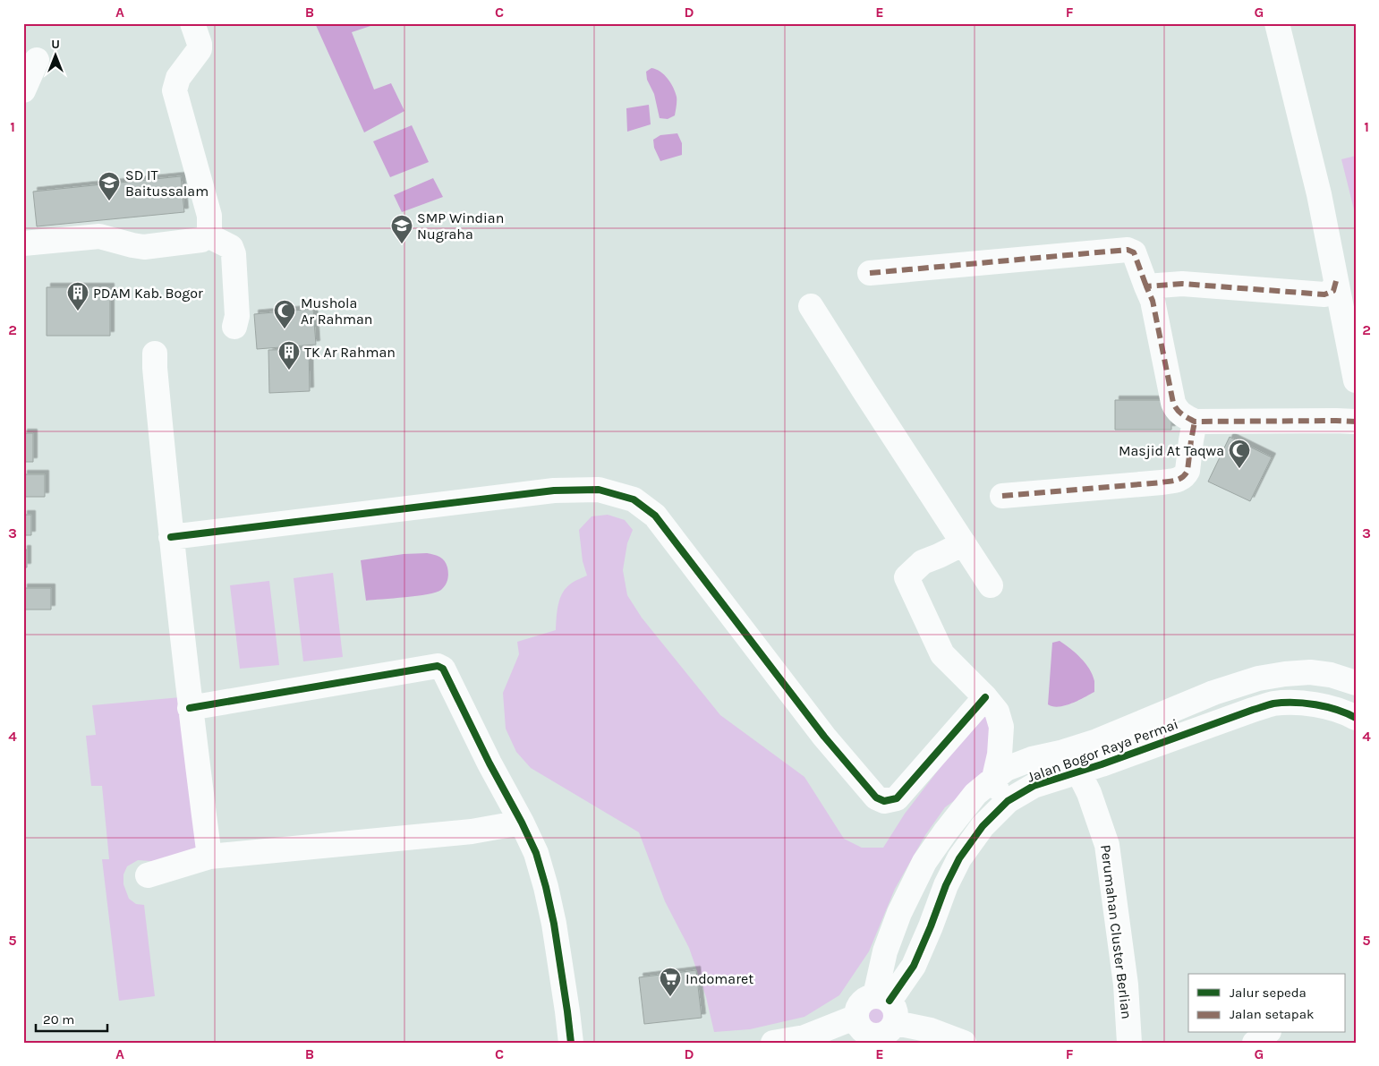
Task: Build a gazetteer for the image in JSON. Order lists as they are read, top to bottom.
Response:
{
  "streets": {
    "street": ["Jalan Bogor Raya Permai", "Perumahan Cluster Berlian"]
  },
  "crossings": [
    ["Jalan Bogor Raya Permai", "Perumahan Cluster Berlian"]
  ],
  "places": {
    "school or university": ["SD IT Baitussalam", "SMP Windian Nugraha"],
    "building": ["PDAM Kab. Bogor", "TK Ar Rahman"],
    "mosque": ["Mushola Ar Rahman", "Masjid At Taqwa"],
    "supermarket": ["Indomaret"]
  },
  "legend": ["Jalur sepeda", "Jalan setapak"],
  "scale_bar": "20 m",
  "north": "top",
  "grid": {
    "columns": [
      "A",
      "B",
      "C",
      "D",
      "E",
      "F",
      "G"
    ],
    "rows": [
      "1",
      "2",
      "3",
      "4",
      "5"
    ]
  }
}
